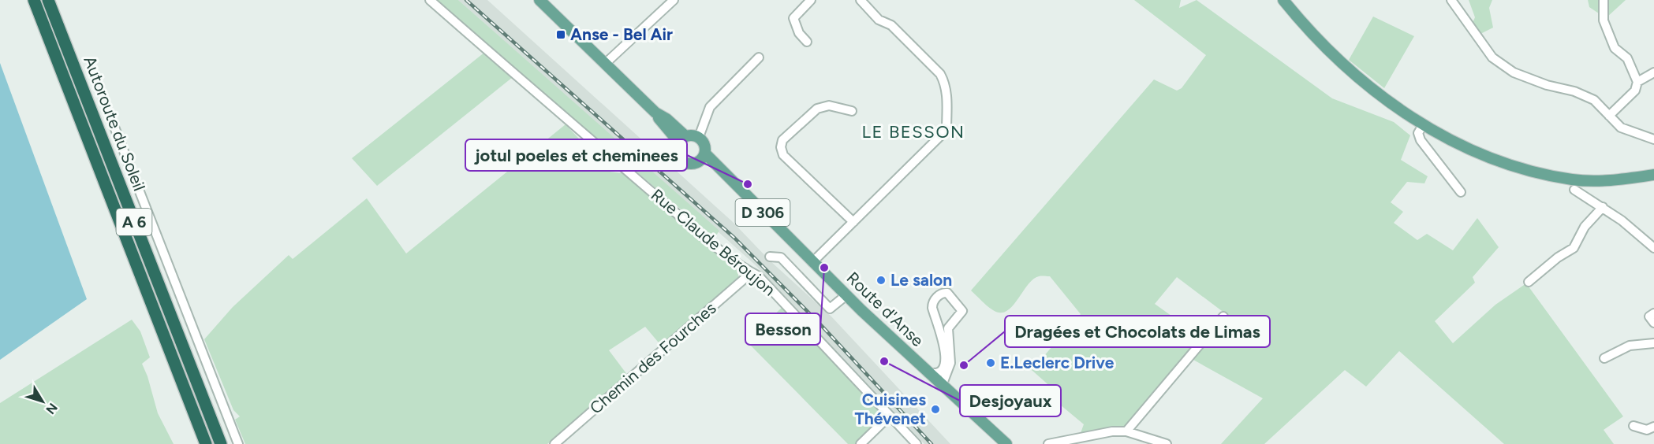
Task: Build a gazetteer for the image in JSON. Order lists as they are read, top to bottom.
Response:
{
  "streets": {
    "highway": ["Autoroute du Soleil", "A 6"],
    "main road": ["D 306", "Route d'Anse"],
    "street": ["Rue Claude Béroujon", "Chemin des Fourches"]
  },
  "crossings": [
    ["Rue Claude Béroujon", "Chemin des Fourches"]
  ],
  "districts": ["LE BESSON"],
  "places": {
    "transit": ["Anse - Bel Air"],
    "other": [
      "jotul poeles et cheminees",
      "Besson",
      "Le salon",
      "Desjoyaux",
      "E.Leclerc Drive",
      "Dragées et Chocolats de Limas",
      "Cuisines Thévenet"
    ]
  },
  "north": "bottom right"
}
